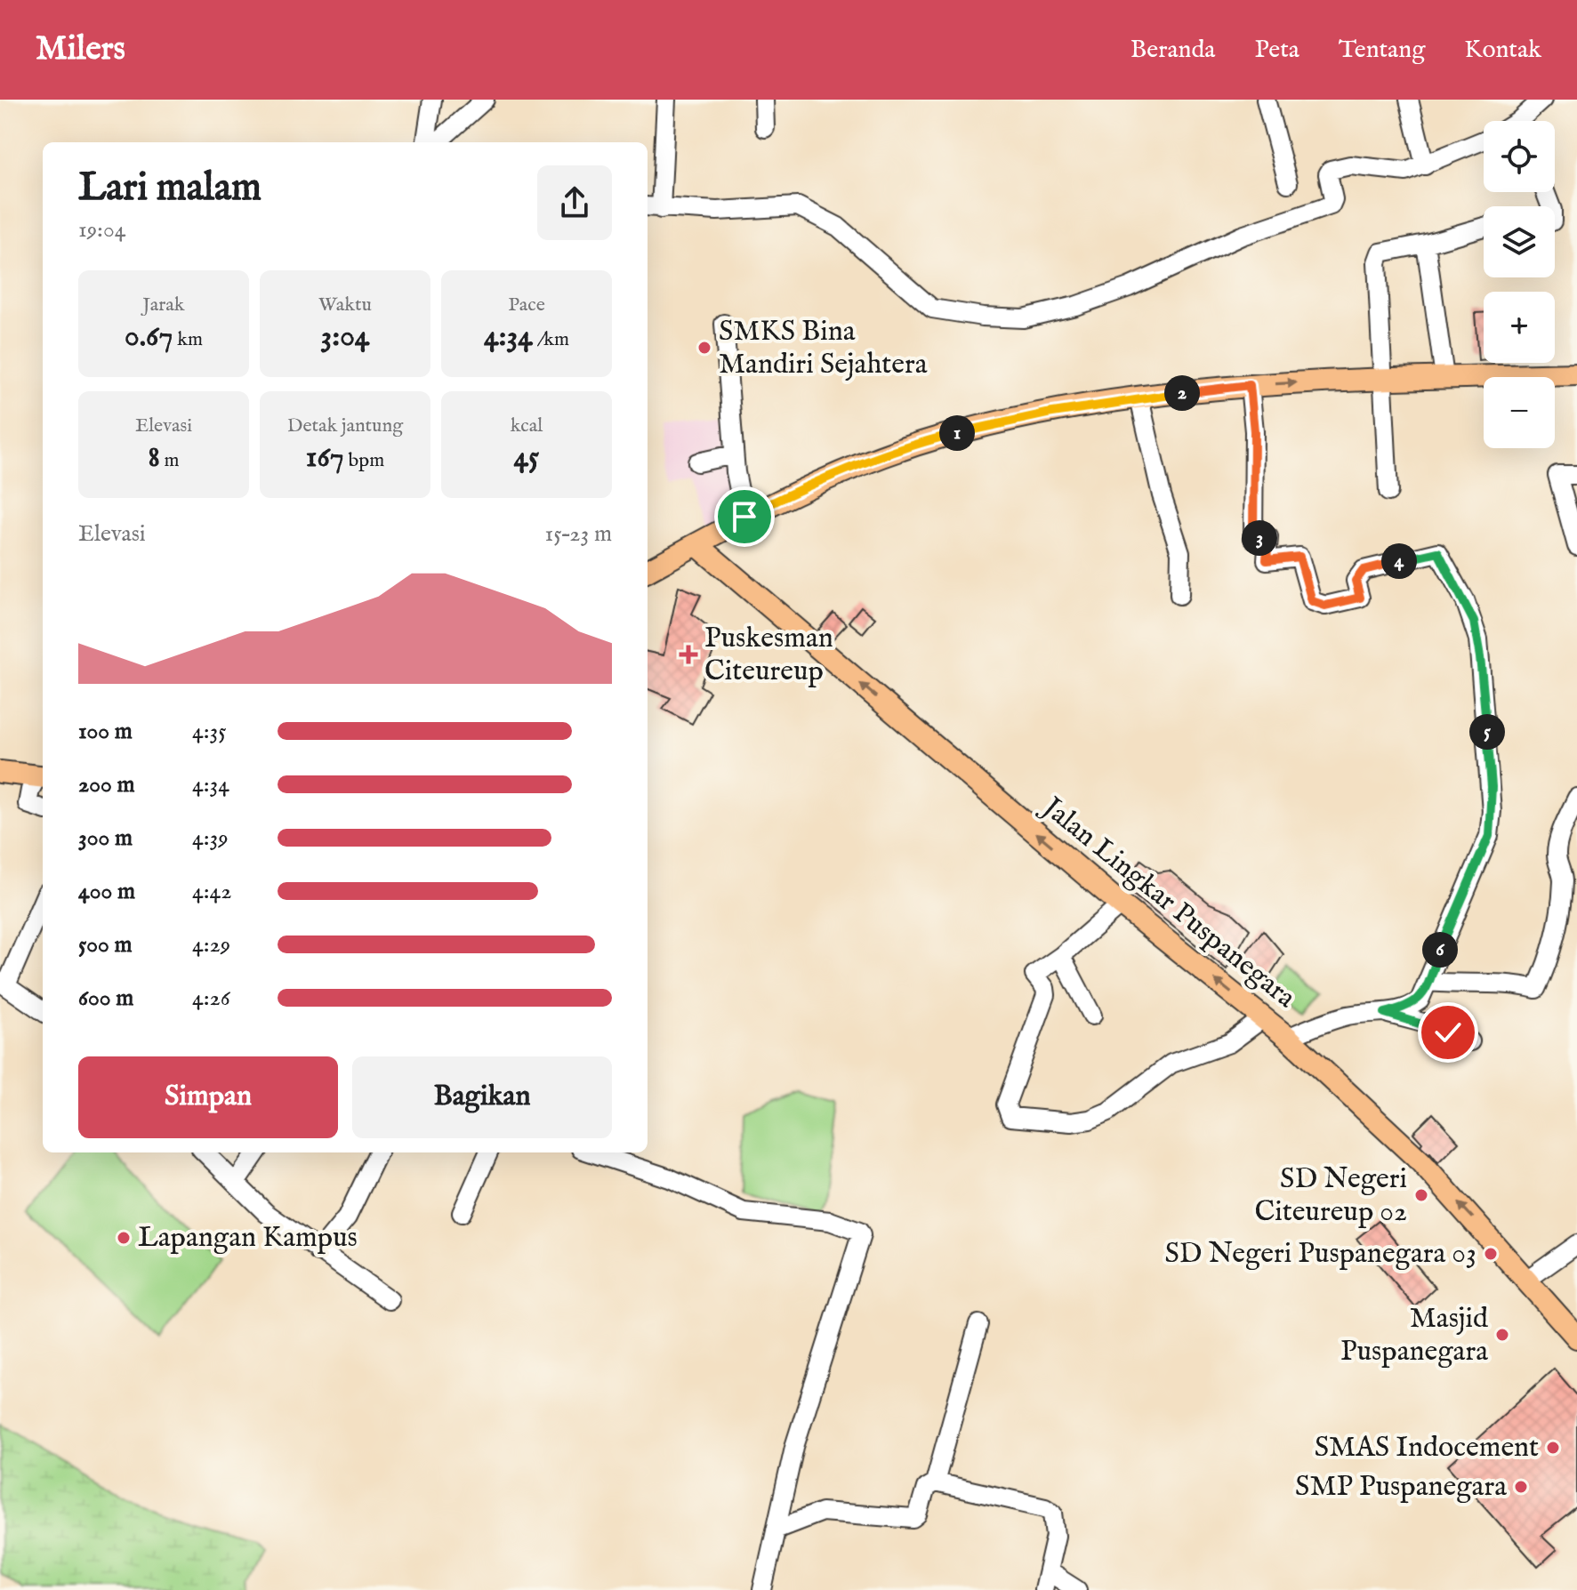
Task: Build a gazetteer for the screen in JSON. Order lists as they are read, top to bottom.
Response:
{
  "streets": {
    "main road": ["Jalan Lingkar Puspanegara"]
  },
  "one_way": ["Jalan Lingkar Puspanegara"],
  "places": {
    "other": [
      "SMKS Bina Mandiri Sejahtera",
      "SD Negeri Citeureup 02",
      "Lapangan Kampus",
      "SD Negeri Puspanegara 03",
      "Masjid Puspanegara",
      "SMAS Indocement",
      "SMP Puspanegara"
    ],
    "health": ["Puskesman Citeureup"]
  },
  "page": {
    "header": "Milers",
    "nav": [
      "Beranda",
      "Peta",
      "Tentang",
      "Kontak"
    ],
    "map_buttons": ["+", "−"],
    "heading": ["Lari malam", "19:04"],
    "stats": [
      ["Jarak", "0.67 km"],
      ["Waktu", "3:04"],
      ["Pace", "4:34 /km"],
      ["Elevasi", "8 m"],
      ["Detak jantung", "167 bpm"],
      ["kcal", "45"]
    ],
    "pins": [
      "2",
      "1",
      "3",
      "4",
      "5",
      "6"
    ],
    "chart": ["Elevasi", "15–23 m"],
    "list": [
      {
        "name": "100 m",
        "note": "4:35"
      },
      {
        "name": "200 m",
        "note": "4:34"
      },
      {
        "name": "300 m",
        "note": "4:39"
      },
      {
        "name": "400 m",
        "note": "4:42"
      },
      {
        "name": "500 m",
        "note": "4:29"
      },
      {
        "name": "600 m",
        "note": "4:26"
      }
    ],
    "buttons": ["Simpan", "Bagikan"]
  }
}
